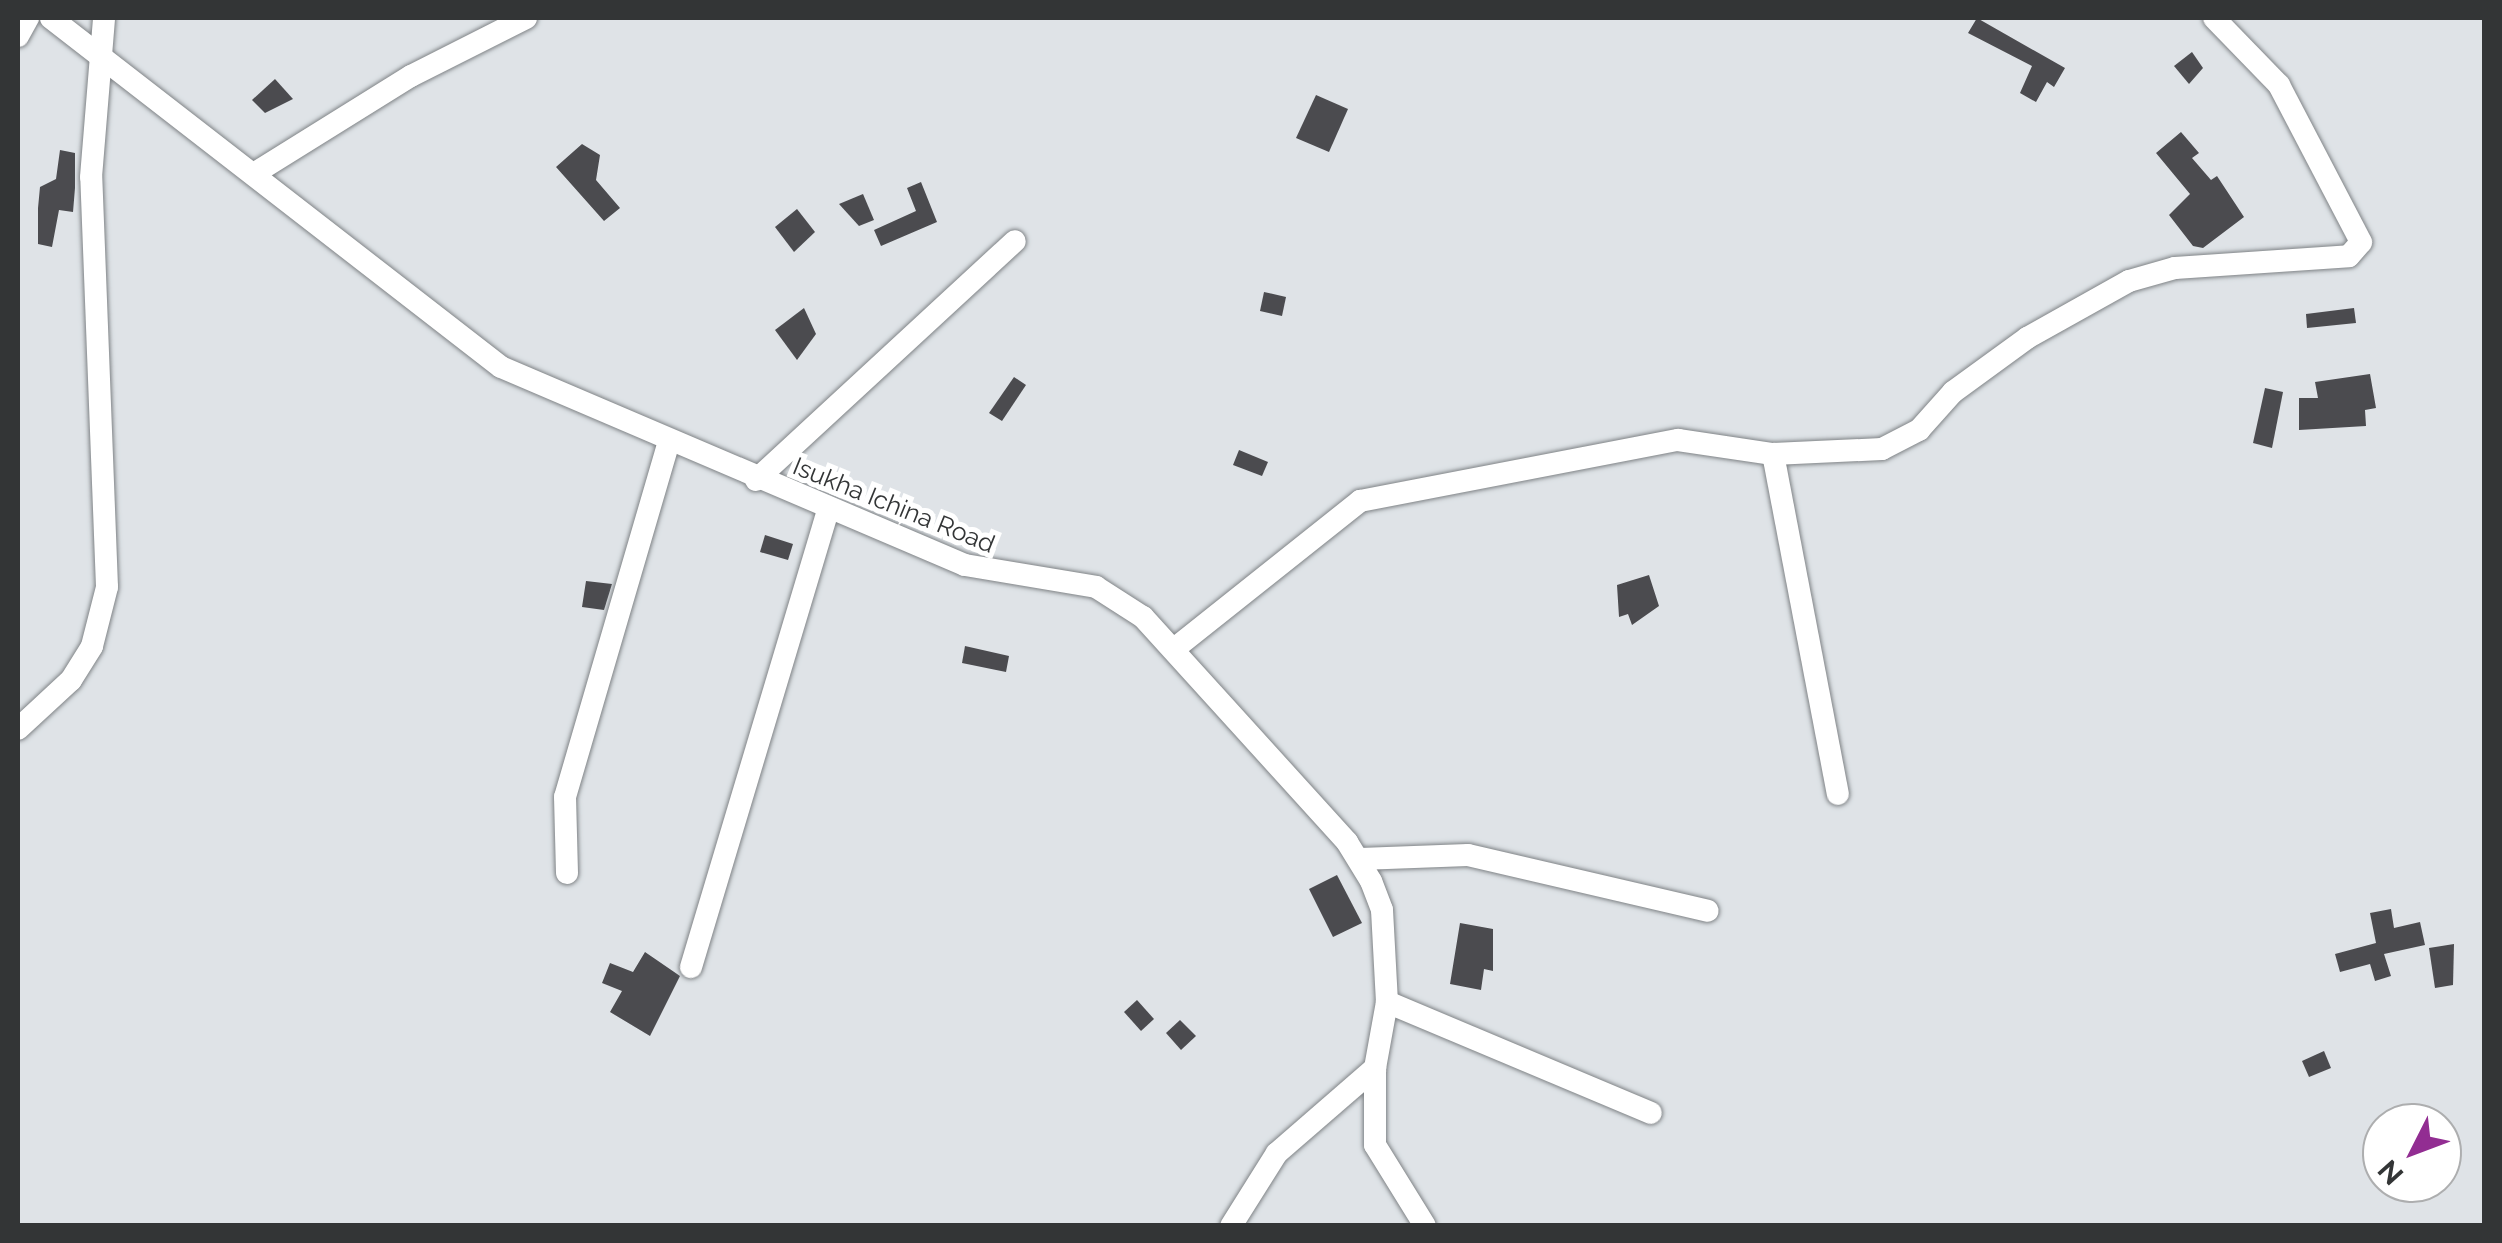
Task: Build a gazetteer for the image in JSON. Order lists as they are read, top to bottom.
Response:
{
  "streets": {
    "street": ["Isukha Ichina Road"]
  },
  "north": "bottom left"
}
